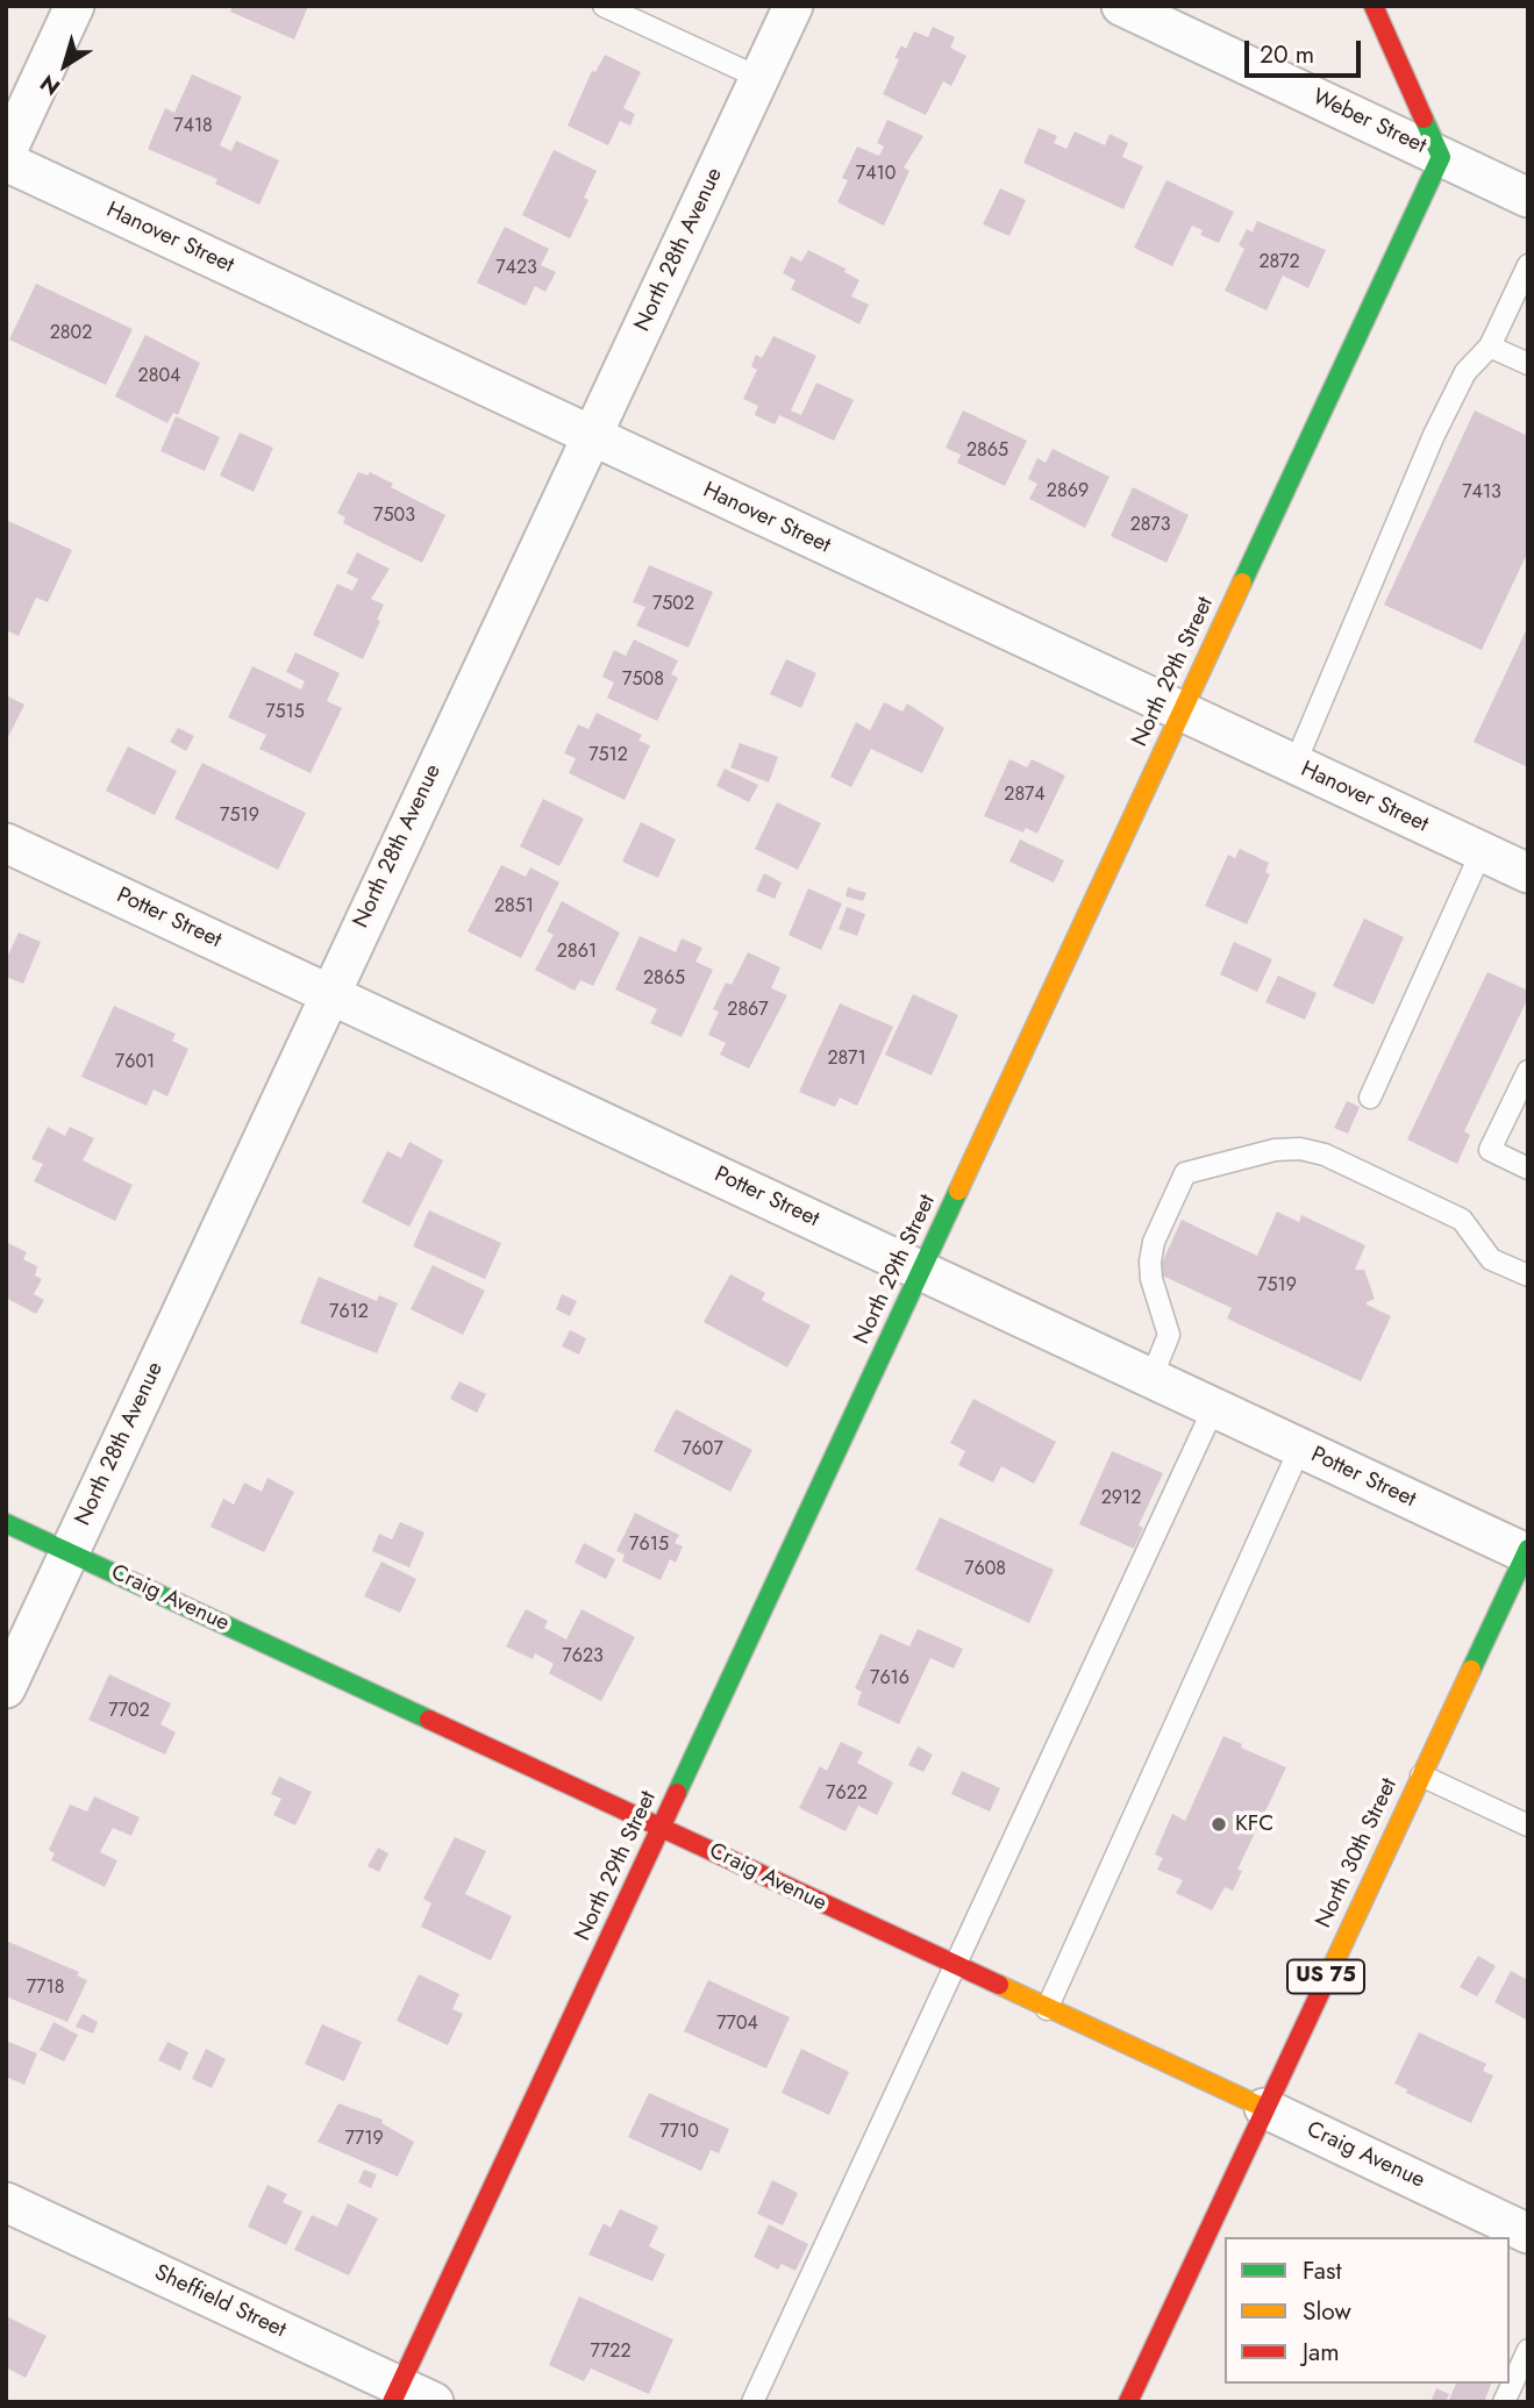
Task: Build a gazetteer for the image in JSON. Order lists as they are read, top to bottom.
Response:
{
  "streets": {
    "main road": [
      "North 29th Street",
      "Craig Avenue",
      "North 30th Street",
      "US 75"
    ],
    "street": [
      "Weber Street",
      "Hanover Street",
      "North 28th Avenue",
      "Potter Street",
      "Sheffield Street"
    ]
  },
  "crossings": [
    ["Weber Street", "North 29th Street"],
    ["Hanover Street", "North 28th Avenue"],
    ["Hanover Street", "North 29th Street"],
    ["North 28th Avenue", "Potter Street"],
    ["North 28th Avenue", "Craig Avenue"],
    ["North 29th Street", "Potter Street"],
    ["North 29th Street", "Craig Avenue"],
    ["North 29th Street", "Sheffield Street"],
    ["Potter Street", "North 30th Street"],
    ["Craig Avenue", "North 30th Street"]
  ],
  "places": ["KFC"],
  "house_numbers": [
    "7418",
    "7410",
    "2872",
    "7423",
    "2802",
    "2804",
    "2865",
    "2869",
    "7413",
    "7503",
    "2873",
    "7502",
    "7508",
    "7515",
    "7512",
    "2874",
    "7519",
    "2851",
    "2861",
    "2865",
    "2867",
    "2871",
    "7601",
    "7519",
    "7612",
    "7607",
    "2912",
    "7615",
    "7608",
    "7623",
    "7616",
    "7702",
    "7622",
    "7718",
    "7704",
    "7710",
    "7719",
    "7722"
  ],
  "legend": ["Fast", "Slow", "Jam"],
  "scale_bar": "20 m",
  "north": "bottom left"
}
